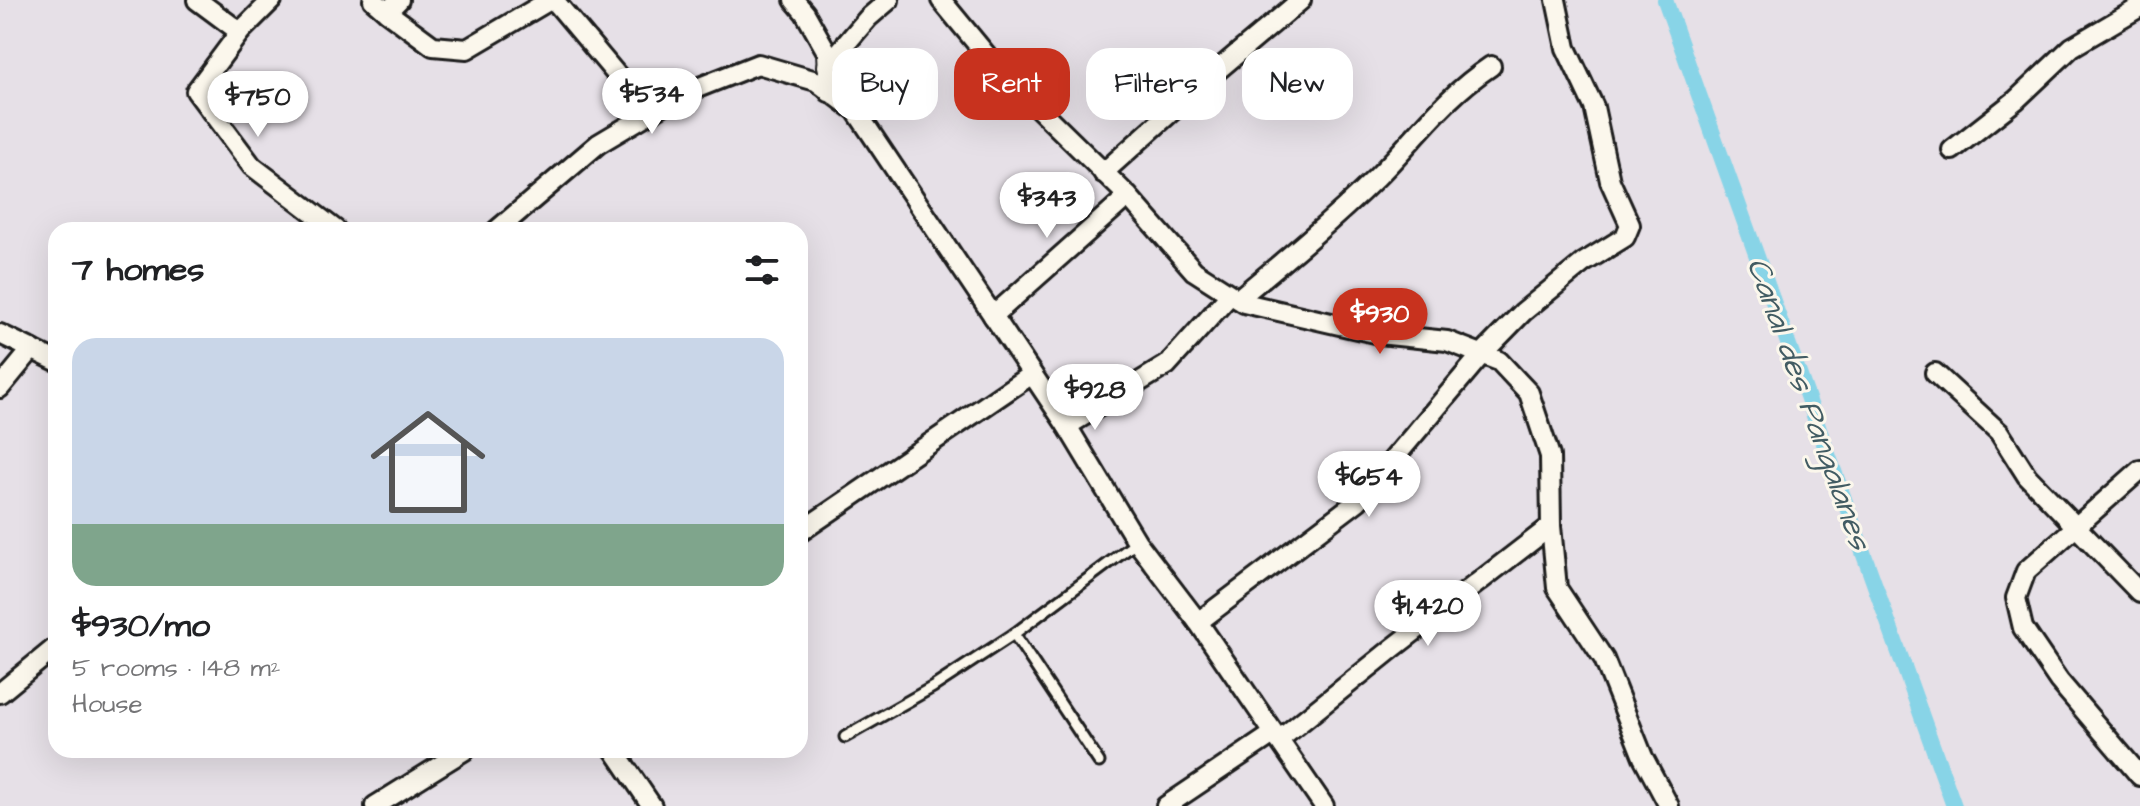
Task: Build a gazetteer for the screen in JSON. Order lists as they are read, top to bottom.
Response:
{
  "water": ["Canal des Pangalanes"],
  "page": {
    "chip": [
      "Buy",
      "Rent",
      "Filters",
      "New"
    ],
    "price": [
      "$534",
      "$750",
      "$343",
      "$930",
      "$928",
      "$654",
      "$1,420"
    ],
    "heading": "7 homes",
    "list": [
      {
        "name": "$930/mo",
        "note": "5 rooms · 148 m² · House"
      }
    ]
  }
}
